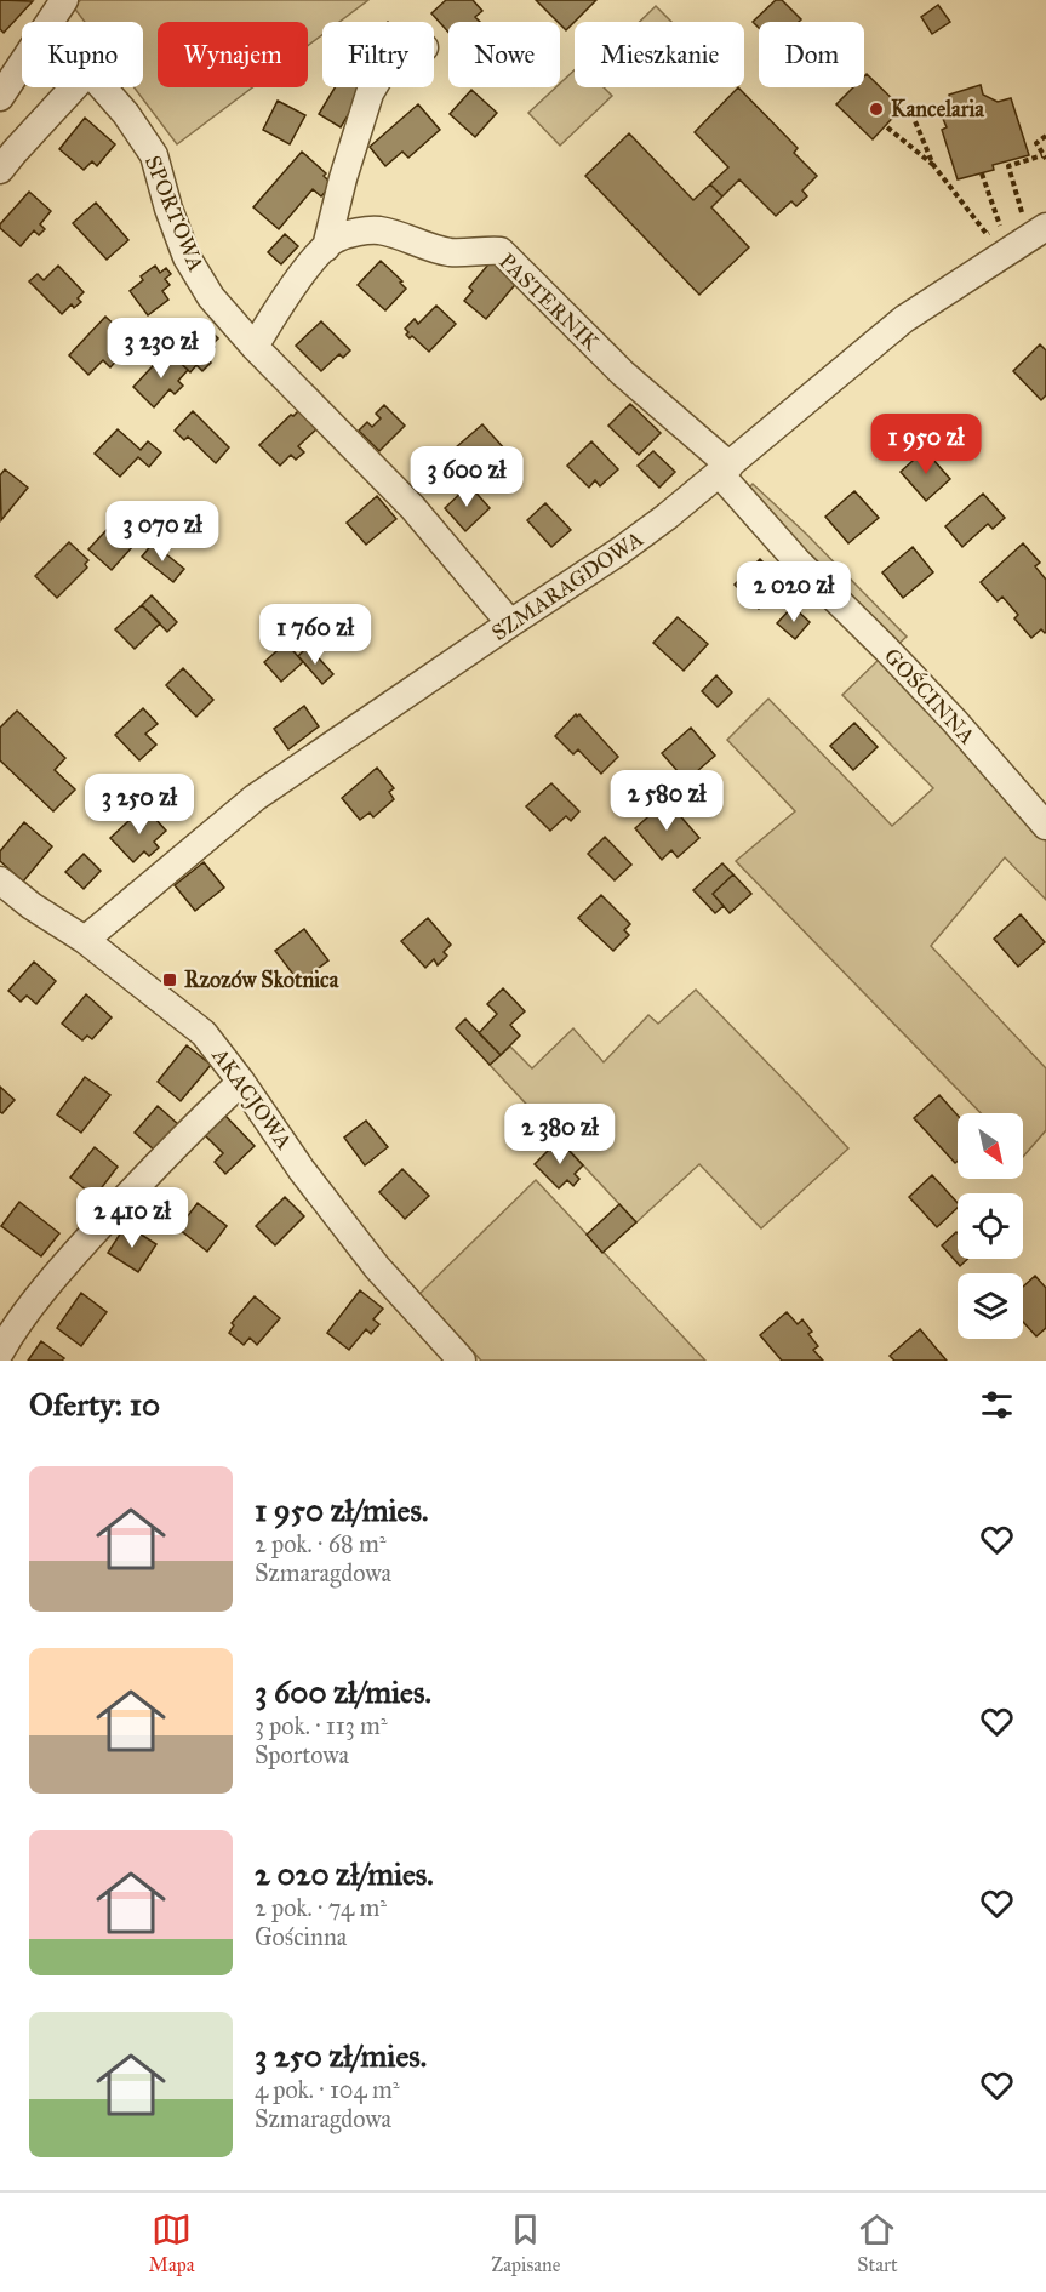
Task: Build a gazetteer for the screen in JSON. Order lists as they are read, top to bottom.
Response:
{
  "streets": {
    "street": [
      "SPORTOWA",
      "PASTERNIK",
      "SZMARAGDOWA",
      "GOŚCINNA",
      "AKACJOWA"
    ]
  },
  "crossings": [
    ["SPORTOWA", "PASTERNIK"],
    ["SPORTOWA", "SZMARAGDOWA"],
    ["PASTERNIK", "SZMARAGDOWA"],
    ["PASTERNIK", "GOŚCINNA"],
    ["SZMARAGDOWA", "GOŚCINNA"],
    ["SZMARAGDOWA", "AKACJOWA"]
  ],
  "places": {
    "other": ["Kancelaria"],
    "transit": ["Rzozów Skotnica"]
  },
  "north": "bottom right",
  "page": {
    "chip": [
      "Kupno",
      "Wynajem",
      "Filtry",
      "Nowe",
      "Mieszkanie",
      "Dom"
    ],
    "price": [
      "3 230 zł",
      "1 950 zł",
      "3 600 zł",
      "3 070 zł",
      "2 020 zł",
      "1 760 zł",
      "2 580 zł",
      "3 250 zł",
      "2 380 zł",
      "2 410 zł"
    ],
    "heading": "Oferty: 10",
    "list": [
      {
        "name": "1 950 zł/mies.",
        "note": "2 pok. · 68 m² · Szmaragdowa"
      },
      {
        "name": "3 600 zł/mies.",
        "note": "3 pok. · 113 m² · Sportowa"
      },
      {
        "name": "2 020 zł/mies.",
        "note": "2 pok. · 74 m² · Gościnna"
      },
      {
        "name": "3 250 zł/mies.",
        "note": "4 pok. · 104 m² · Szmaragdowa"
      }
    ],
    "tabs": ["Mapa", "Zapisane", "Start"]
  }
}
